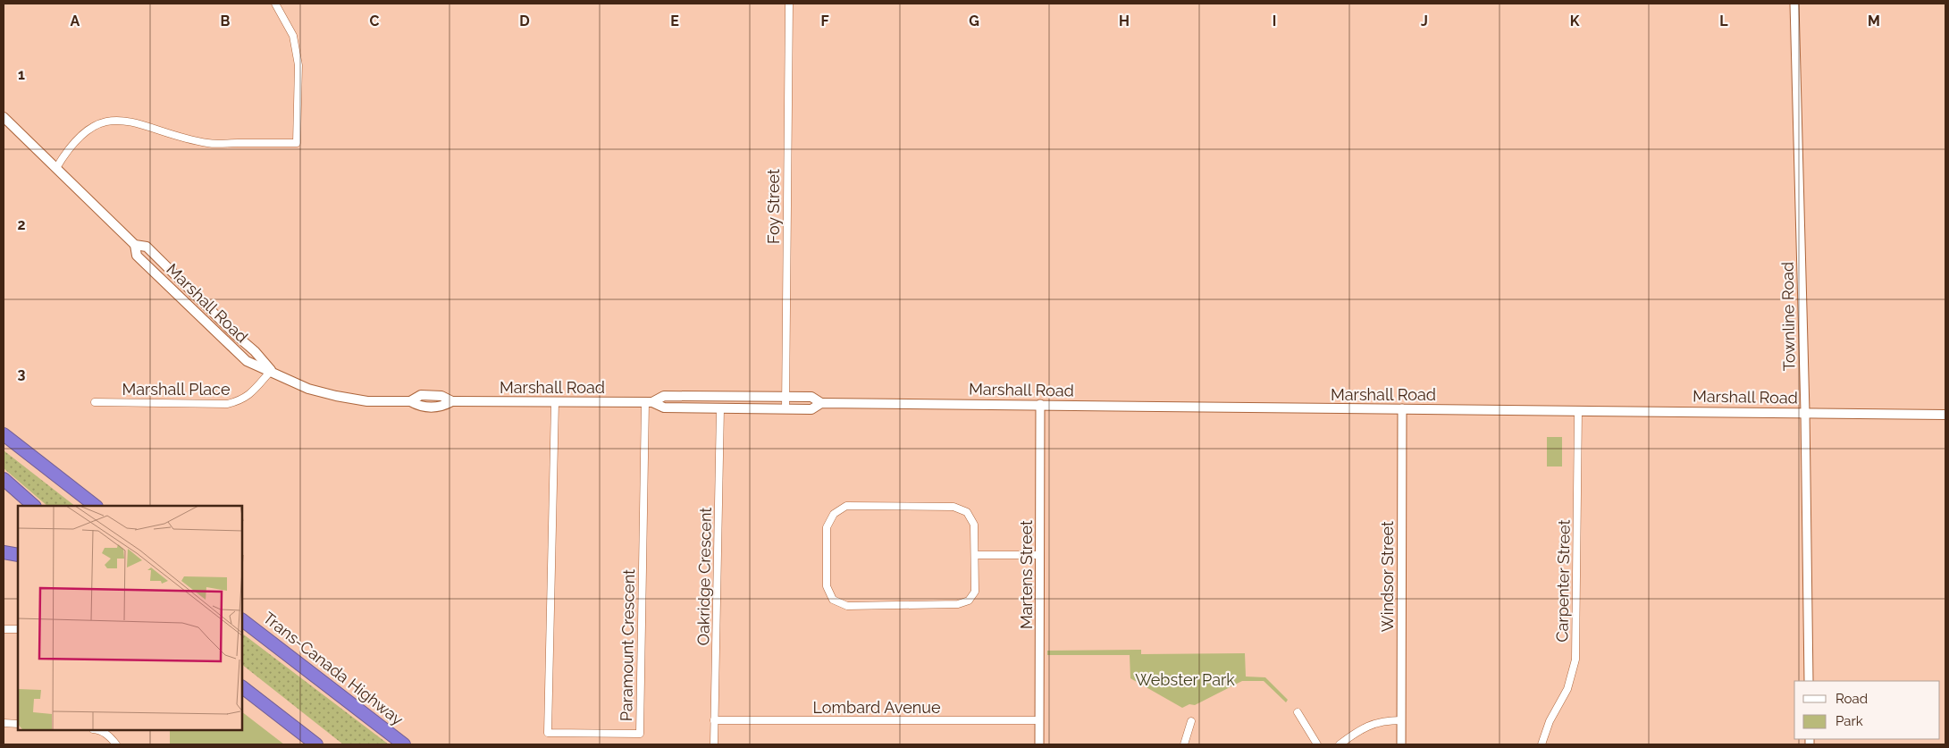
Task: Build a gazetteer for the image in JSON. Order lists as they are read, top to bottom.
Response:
{
  "streets": {
    "highway": ["Trans-Canada Highway"],
    "main road": ["Marshall Road"],
    "street": [
      "Foy Street",
      "Townline Road",
      "Marshall Place",
      "Martens Street",
      "Oakridge Crescent",
      "Windsor Street",
      "Carpenter Street",
      "Paramount Crescent",
      "Lombard Avenue"
    ]
  },
  "crossings": [
    ["Foy Street", "Marshall Road"],
    ["Marshall Road", "Townline Road"],
    ["Marshall Road", "Marshall Place"],
    ["Marshall Road", "Martens Street"],
    ["Marshall Road", "Oakridge Crescent"],
    ["Marshall Road", "Windsor Street"],
    ["Marshall Road", "Carpenter Street"],
    ["Marshall Road", "Paramount Crescent"],
    ["Martens Street", "Lombard Avenue"],
    ["Oakridge Crescent", "Lombard Avenue"]
  ],
  "parks": ["Webster Park"],
  "legend": ["Road", "Park"],
  "grid": {
    "columns": [
      "A",
      "B",
      "C",
      "D",
      "E",
      "F",
      "G",
      "H",
      "I",
      "J",
      "K",
      "L",
      "M"
    ],
    "rows": ["1", "2", "3"]
  }
}
